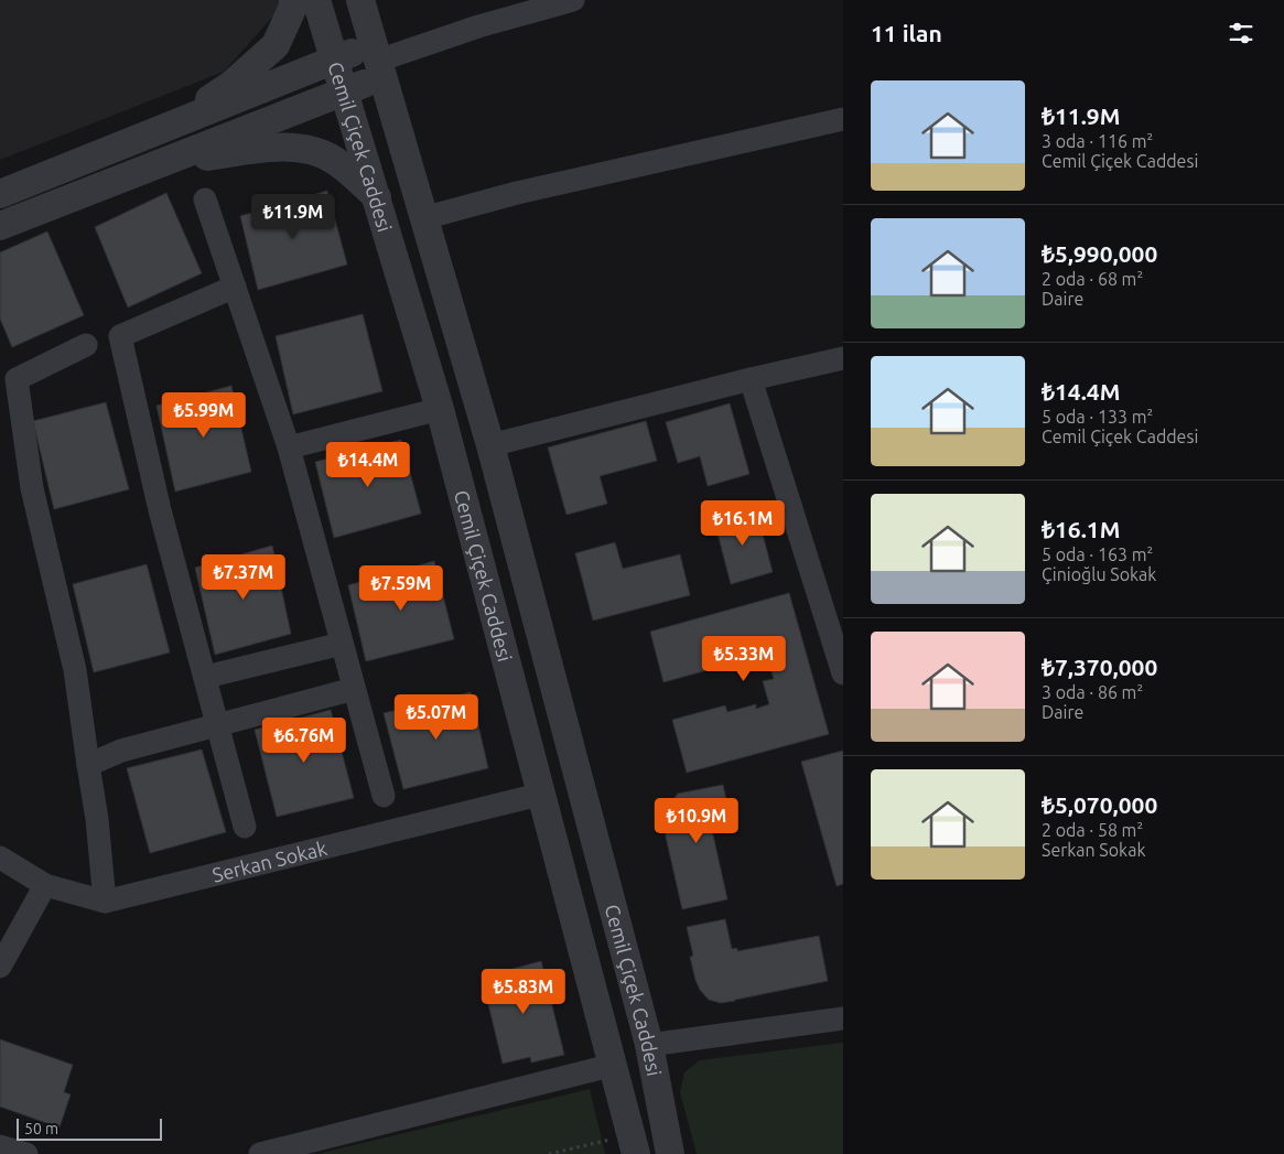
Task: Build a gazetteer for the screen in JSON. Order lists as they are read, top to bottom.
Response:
{
  "streets": {
    "street": ["Cemil Çiçek Caddesi", "Serkan Sokak"]
  },
  "crossings": [
    ["Cemil Çiçek Caddesi", "Serkan Sokak"]
  ],
  "scale_bar": "50 m",
  "page": {
    "heading": "11 ilan",
    "list": [
      {
        "name": "₺11.9M",
        "note": "3 oda · 116 m² · Cemil Çiçek Caddesi"
      },
      {
        "name": "₺5,990,000",
        "note": "2 oda · 68 m² · Daire"
      },
      {
        "name": "₺14.4M",
        "note": "5 oda · 133 m² · Cemil Çiçek Caddesi"
      },
      {
        "name": "₺16.1M",
        "note": "5 oda · 163 m² · Çinioğlu Sokak"
      },
      {
        "name": "₺7,370,000",
        "note": "3 oda · 86 m² · Daire"
      },
      {
        "name": "₺5,070,000",
        "note": "2 oda · 58 m² · Serkan Sokak"
      }
    ],
    "price": [
      "₺11.9M",
      "₺5.99M",
      "₺14.4M",
      "₺16.1M",
      "₺7.37M",
      "₺7.59M",
      "₺5.33M",
      "₺5.07M",
      "₺6.76M",
      "₺10.9M",
      "₺5.83M"
    ],
    "scale": "50 m"
  }
}
